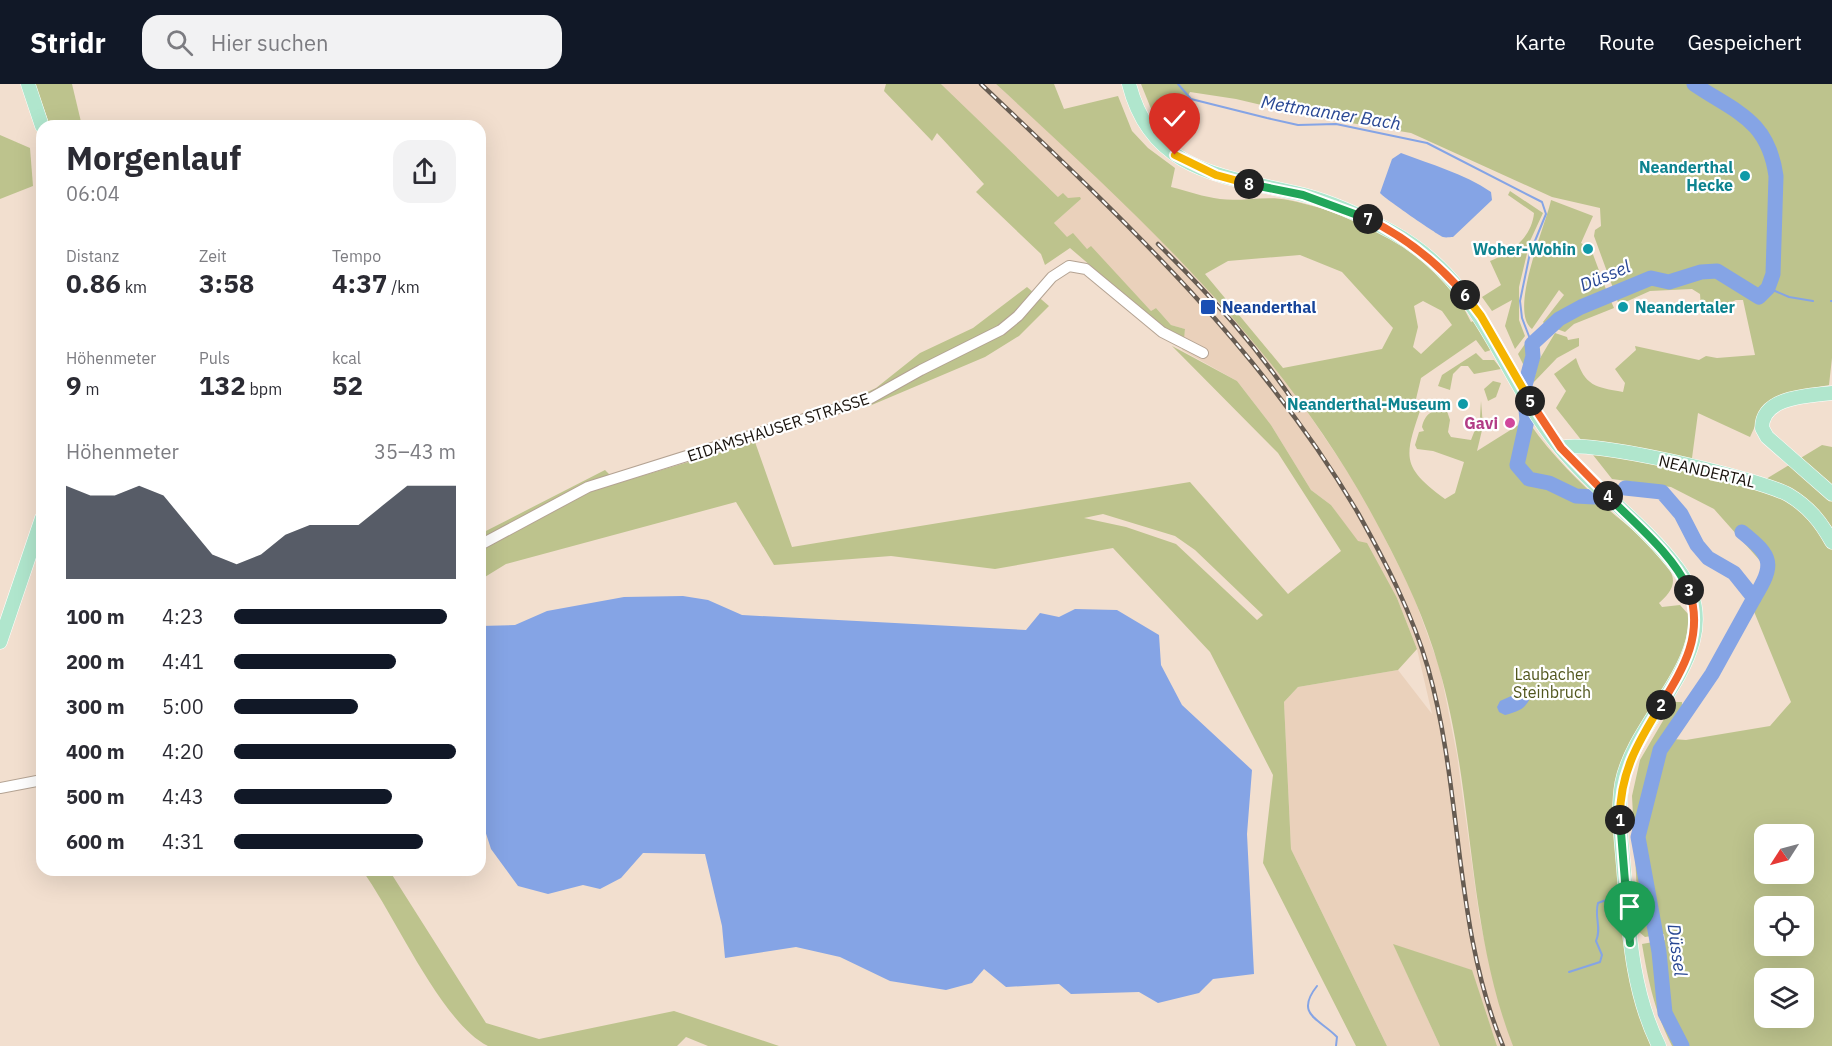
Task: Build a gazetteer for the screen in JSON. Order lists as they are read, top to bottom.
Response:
{
  "streets": {
    "main road": ["NEANDERTAL"],
    "street": ["EIDAMSHAUSER STRASSE"]
  },
  "water": ["Mettmanner Bach", "Düssel"],
  "parks": ["Laubacher Steinbruch"],
  "places": {
    "other": [
      "Neanderthal Hecke",
      "Woher-Wohin",
      "Neandertaler",
      "Neanderthal-Museum",
      "Gavi"
    ],
    "transit": ["Neanderthal"]
  },
  "north": "bottom left",
  "page": {
    "header": "Stridr",
    "search": "Hier suchen",
    "nav": ["Karte", "Route", "Gespeichert"],
    "heading": ["Morgenlauf", "06:04"],
    "pins": [
      "8",
      "7",
      "6",
      "5",
      "4",
      "3",
      "2",
      "1"
    ],
    "stats": [
      ["Distanz", "0.86 km"],
      ["Zeit", "3:58"],
      ["Tempo", "4:37 /km"],
      ["Höhenmeter", "9 m"],
      ["Puls", "132 bpm"],
      ["kcal", "52"]
    ],
    "chart": ["Höhenmeter", "35–43 m"],
    "list": [
      {
        "name": "100 m",
        "note": "4:23"
      },
      {
        "name": "200 m",
        "note": "4:41"
      },
      {
        "name": "300 m",
        "note": "5:00"
      },
      {
        "name": "400 m",
        "note": "4:20"
      },
      {
        "name": "500 m",
        "note": "4:43"
      },
      {
        "name": "600 m",
        "note": "4:31"
      }
    ]
  }
}
